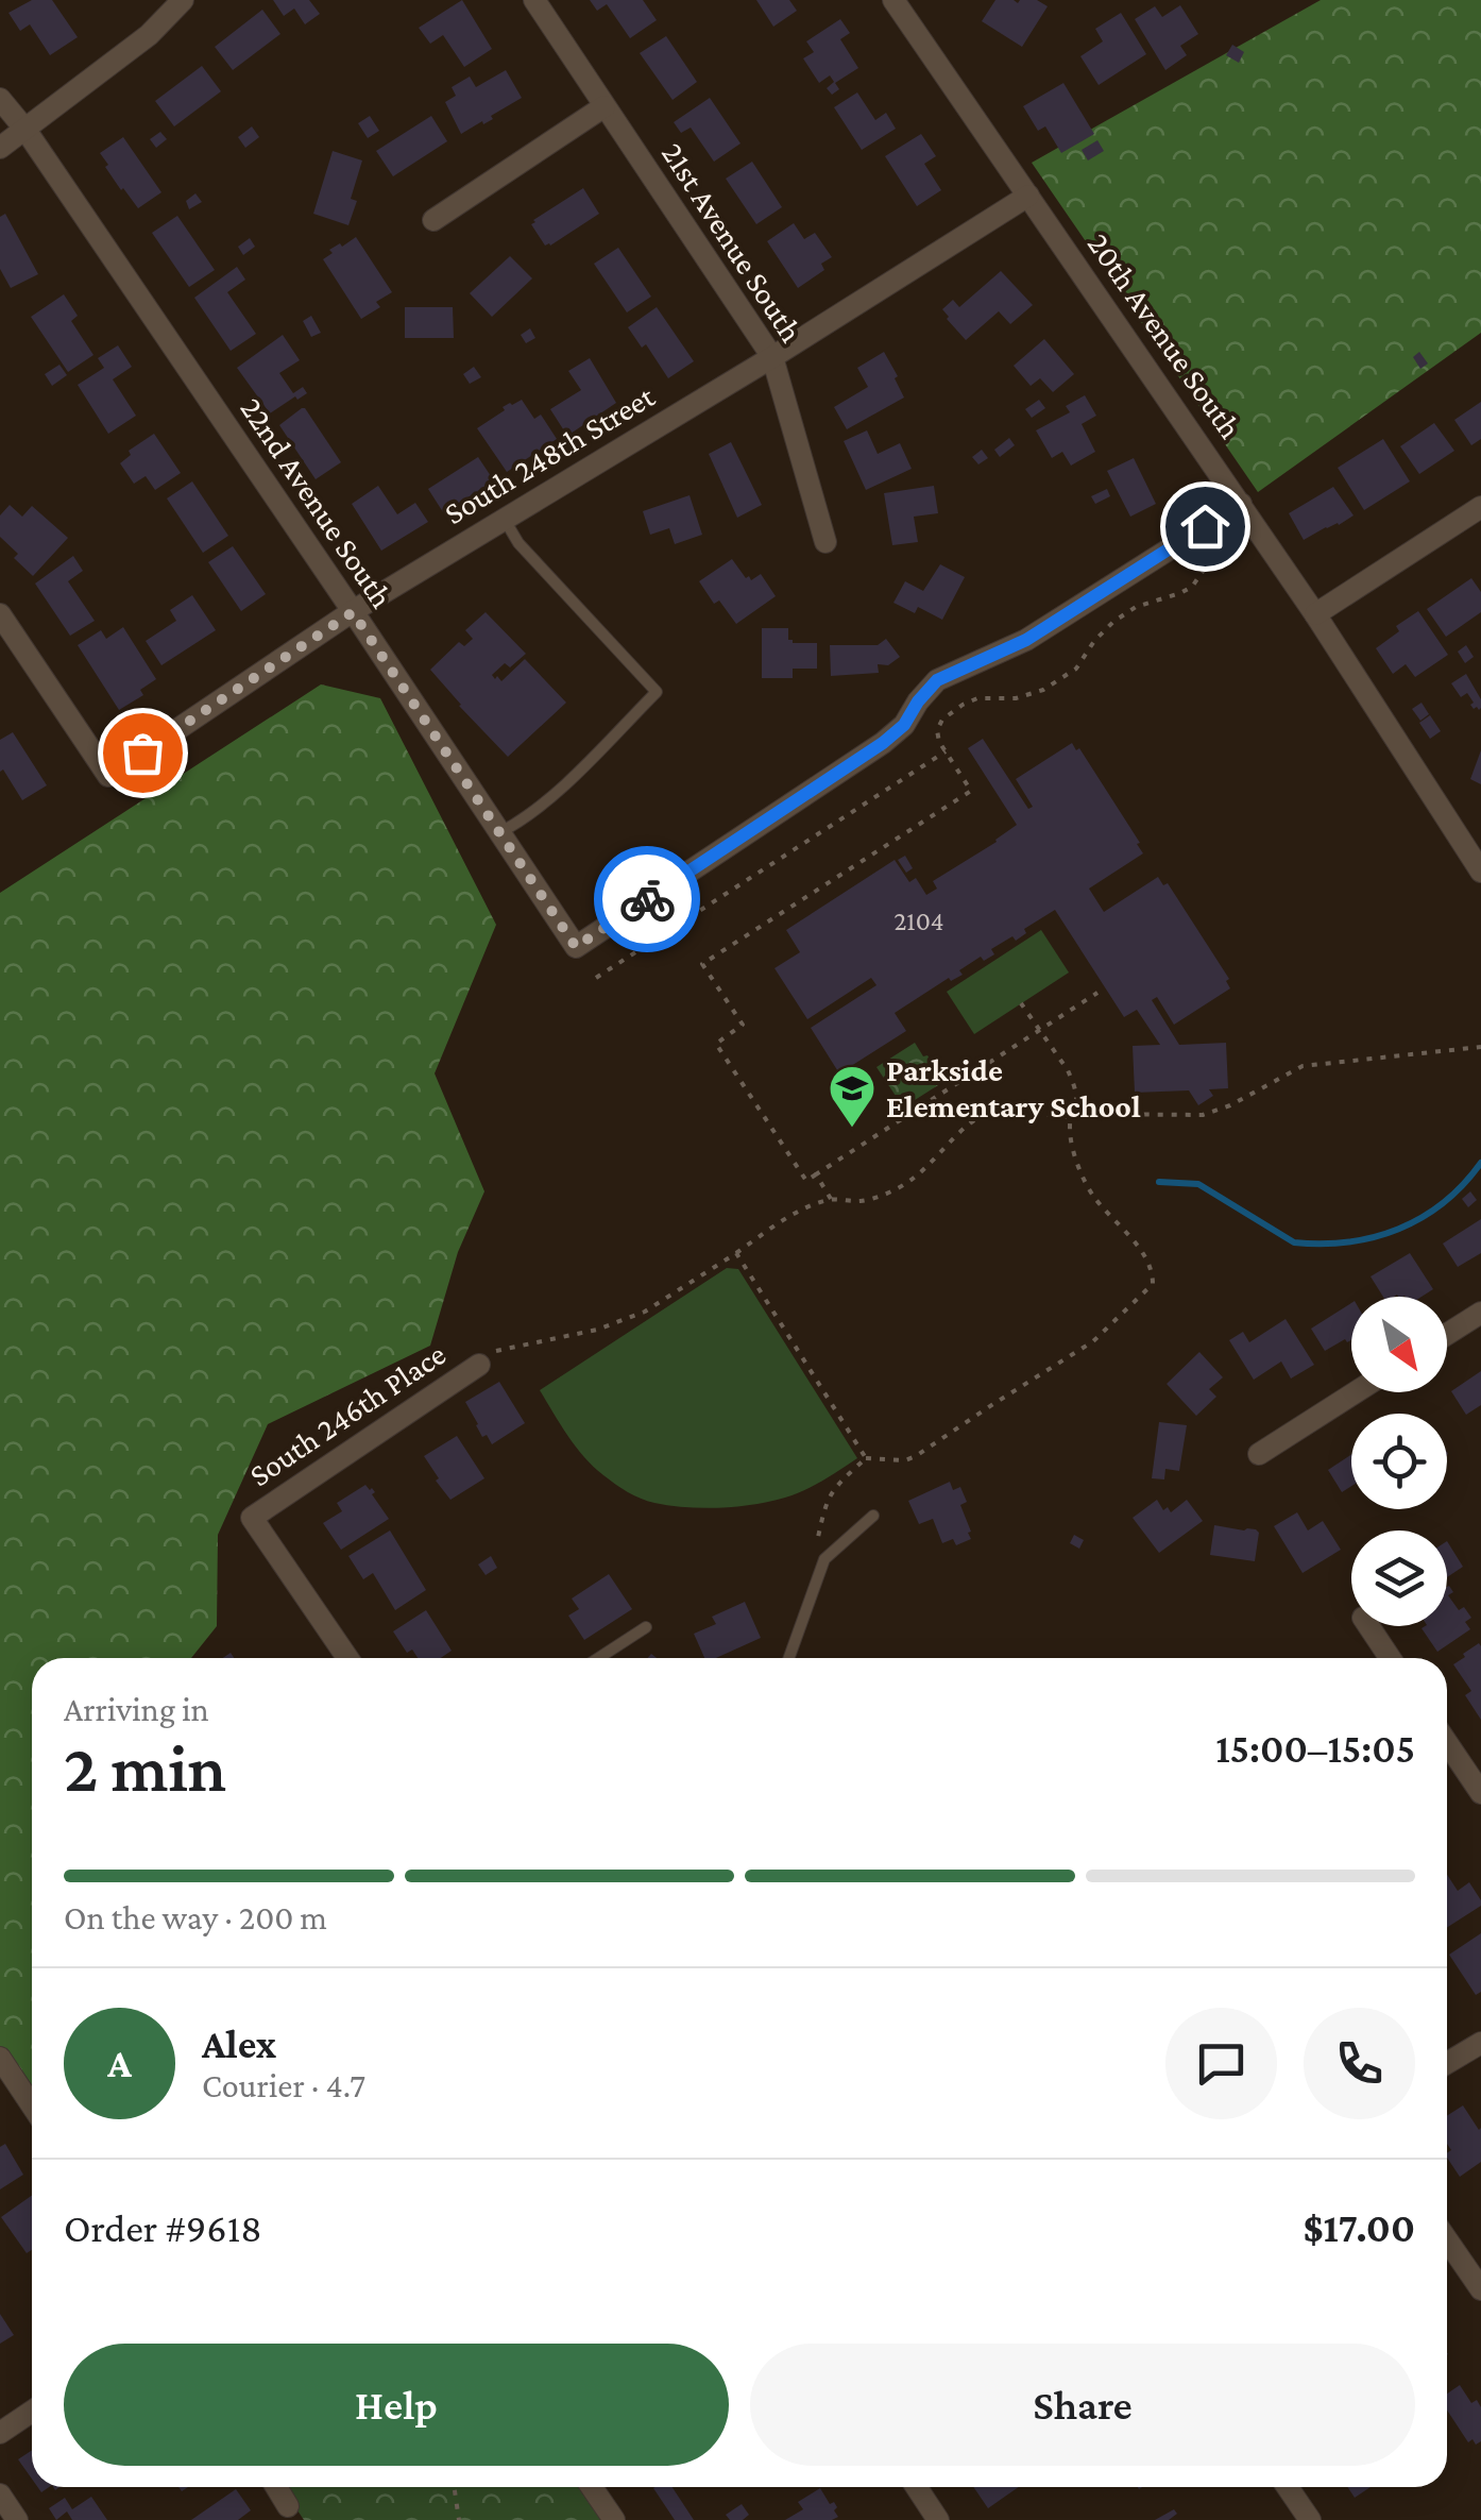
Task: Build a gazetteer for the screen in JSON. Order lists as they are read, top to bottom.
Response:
{
  "streets": {
    "street": [
      "21st Avenue South",
      "20th Avenue South",
      "South 248th Street",
      "22nd Avenue South",
      "South 246th Place"
    ]
  },
  "crossings": [
    ["21st Avenue South", "South 248th Street"],
    ["20th Avenue South", "South 248th Street"],
    ["20th Avenue South", "22nd Avenue South"],
    ["South 248th Street", "22nd Avenue South"]
  ],
  "places": {
    "school or university": ["Parkside Elementary School"]
  },
  "house_numbers": ["2104"],
  "north": "bottom right",
  "page": {
    "heading": ["2 min", "Arriving in", "15:00–15:05"],
    "panel": [
      "Alex",
      "Courier · 4.7",
      "Order #9618",
      "$17.00"
    ],
    "bar": "On the way · 200 m",
    "round": "A",
    "buttons": ["Help", "Share"]
  }
}
